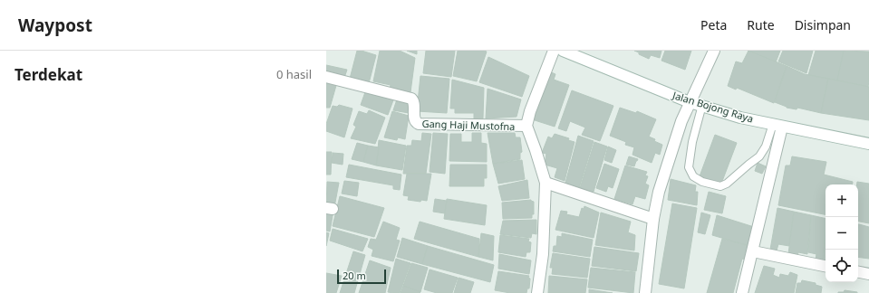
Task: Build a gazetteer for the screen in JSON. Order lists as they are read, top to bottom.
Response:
{
  "streets": {
    "street": ["Jalan Bojong Raya", "Gang Haji Mustofna"]
  },
  "scale_bar": "20 m",
  "page": {
    "header": "Waypost",
    "nav": ["Peta", "Rute", "Disimpan"],
    "heading": ["Terdekat", "0 hasil"],
    "map_buttons": ["+", "−"],
    "scale": "20 m"
  }
}
